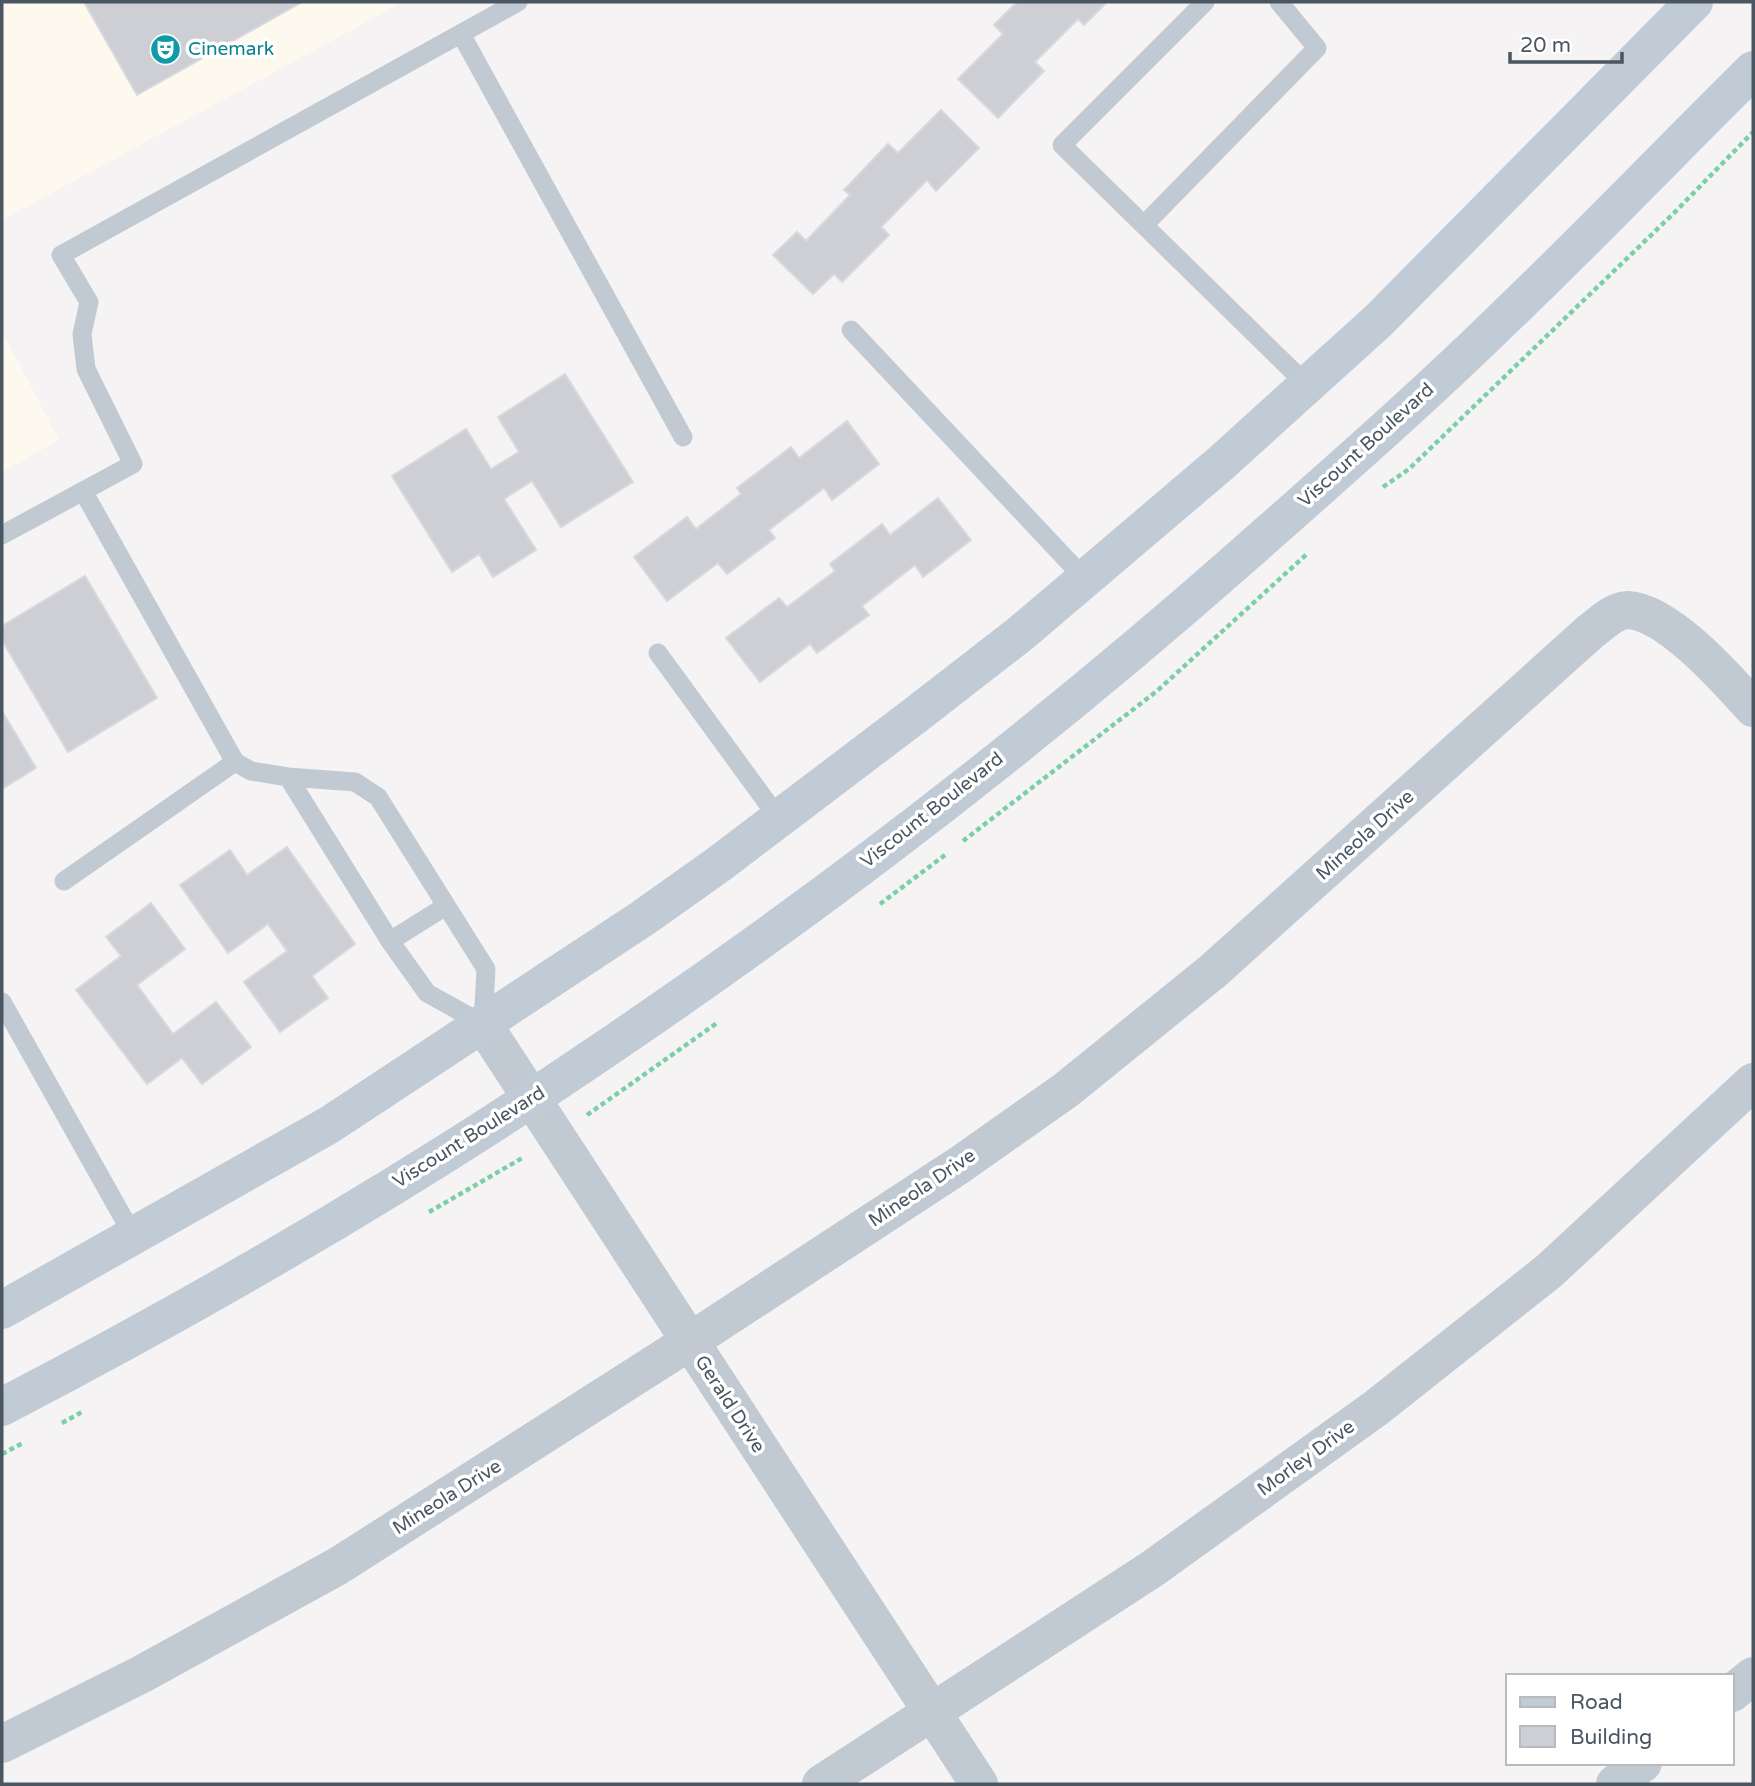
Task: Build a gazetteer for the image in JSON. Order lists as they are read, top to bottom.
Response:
{
  "streets": {
    "main road": ["Viscount Boulevard"],
    "street": ["Mineola Drive", "Gerald Drive", "Morley Drive"]
  },
  "crossings": [
    ["Viscount Boulevard", "Gerald Drive"],
    ["Mineola Drive", "Gerald Drive"],
    ["Gerald Drive", "Morley Drive"]
  ],
  "places": {
    "theatre": ["Cinemark"]
  },
  "legend": ["Road", "Building"],
  "scale_bar": "20 m"
}
